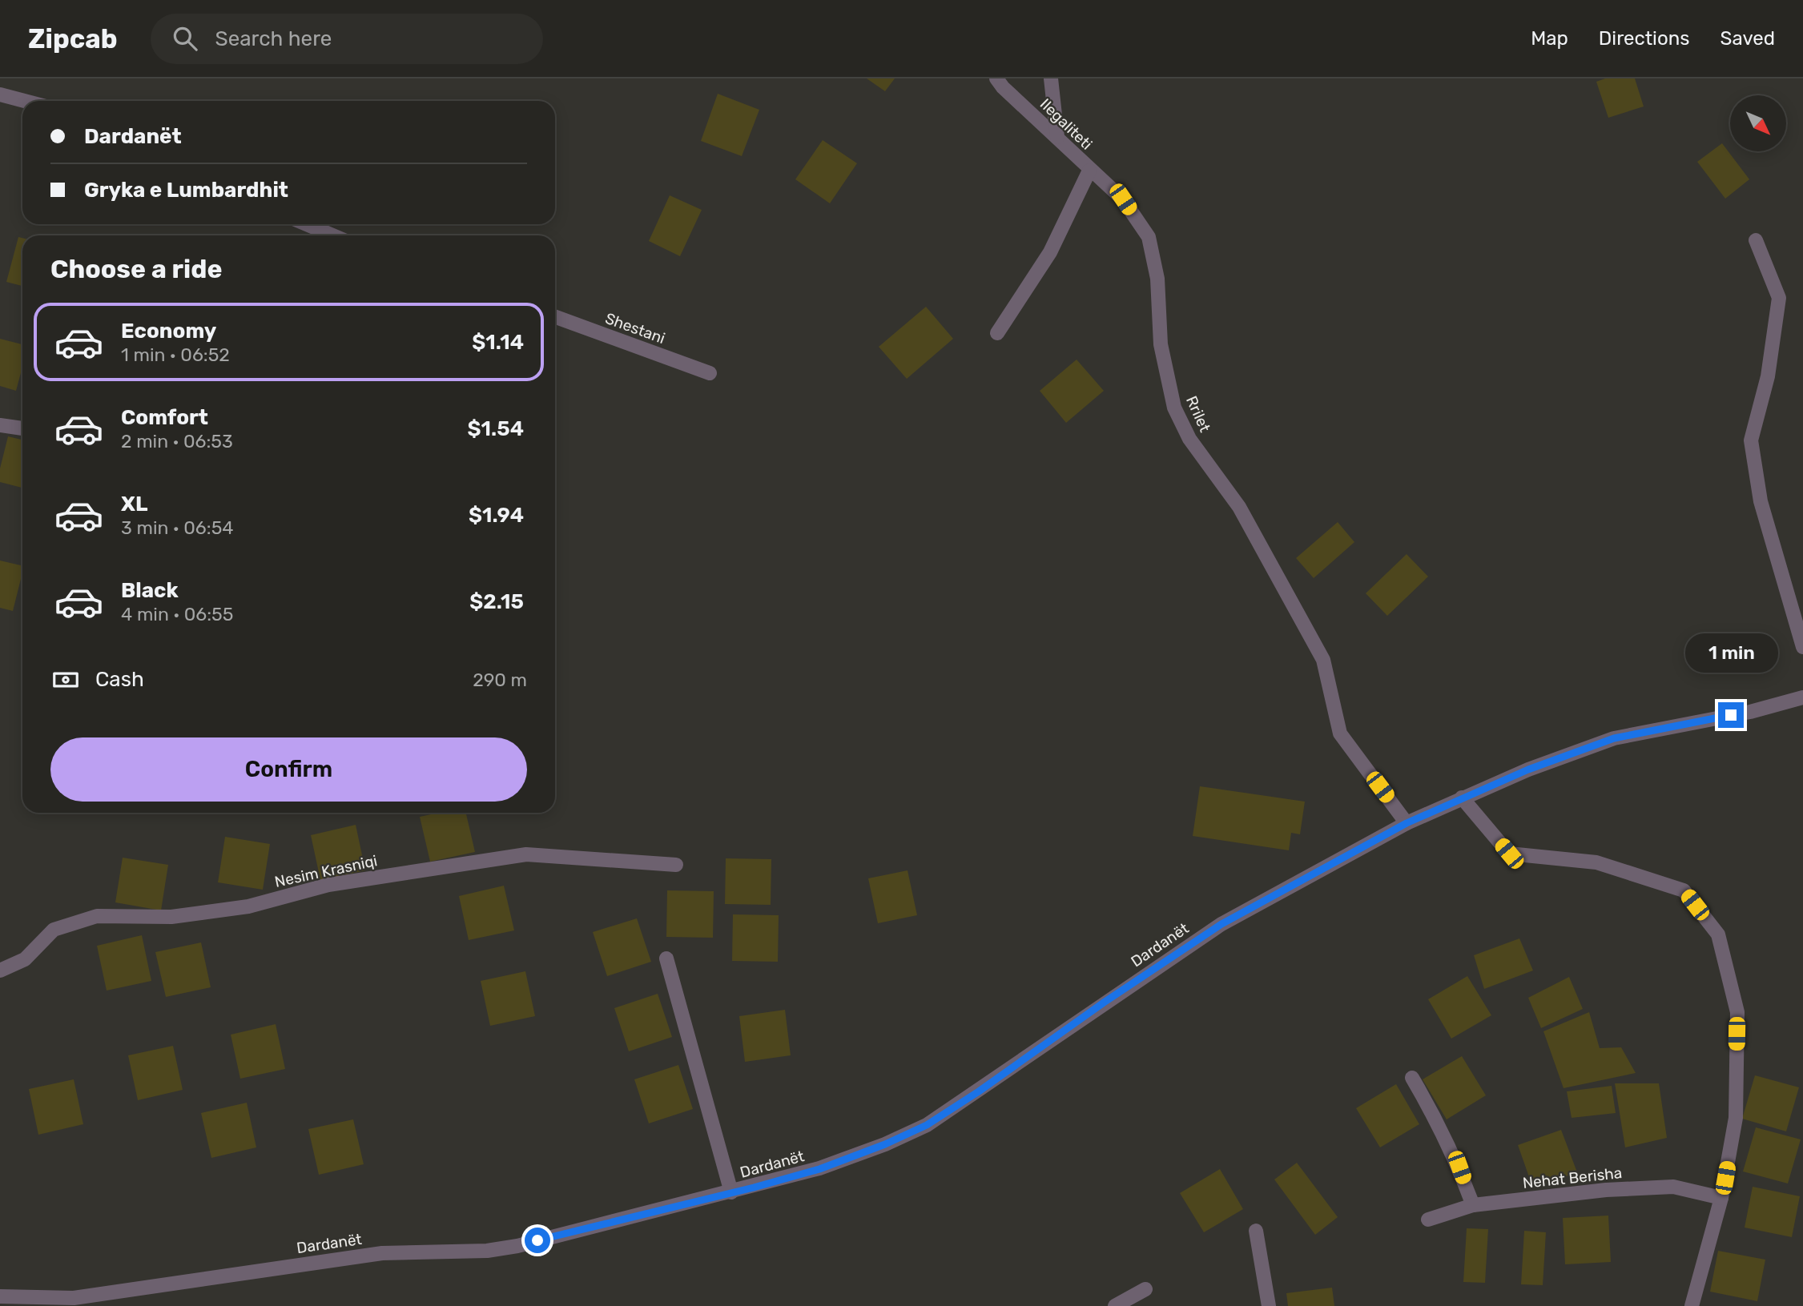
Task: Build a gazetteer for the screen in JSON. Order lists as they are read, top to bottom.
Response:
{
  "streets": {
    "street": [
      "Ilegaliteti",
      "Shestani",
      "Rrilet",
      "Nesim Krasniqi",
      "Dardanët",
      "Nehat Berisha"
    ]
  },
  "crossings": [
    ["Ilegaliteti", "Rrilet"],
    ["Rrilet", "Dardanët"]
  ],
  "north": "bottom right",
  "page": {
    "header": "Zipcab",
    "search": "Search here",
    "nav": ["Map", "Directions", "Saved"],
    "banner": ["Dardanët", "Gryka e Lumbardhit"],
    "heading": "Choose a ride",
    "list": [
      {
        "name": "Economy",
        "note": "1 min · 06:52",
        "value": "$1.14"
      },
      {
        "name": "Comfort",
        "note": "2 min · 06:53",
        "value": "$1.54"
      },
      {
        "name": "XL",
        "note": "3 min · 06:54",
        "value": "$1.94"
      },
      {
        "name": "Black",
        "note": "4 min · 06:55",
        "value": "$2.15"
      }
    ],
    "bubble": "1 min",
    "pay": ["Cash", "290 m"],
    "buttons": "Confirm"
  }
}
